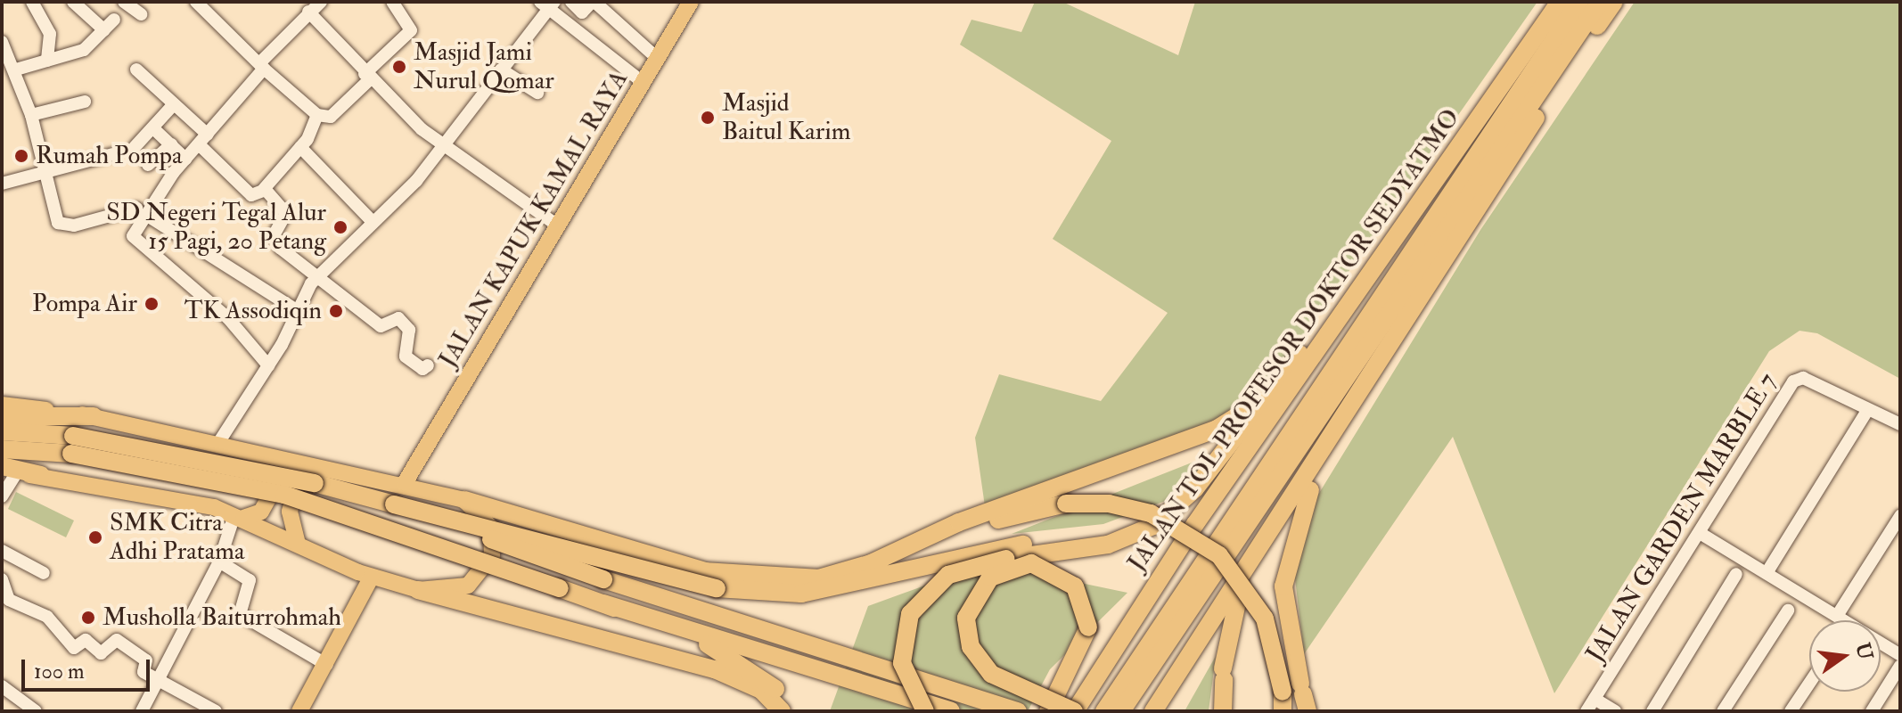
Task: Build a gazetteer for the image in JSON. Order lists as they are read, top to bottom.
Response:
{
  "streets": {
    "highway": ["JALAN TOL PROFESOR DOKTOR SEDYATMO"],
    "main road": ["JALAN KAPUK KAMAL RAYA"],
    "street": ["JALAN GARDEN MARBLE 7"]
  },
  "places": [
    "Masjid Jami Nurul Qomar",
    "Masjid Baitul Karim",
    "Rumah Pompa",
    "SD Negeri Tegal Alur 15 Pagi, 20 Petang",
    "Pompa Air",
    "TK Assodiqin",
    "SMK Citra Adhi Pratama",
    "Musholla Baiturrohmah"
  ],
  "scale_bar": "100 m",
  "north": "right"
}
